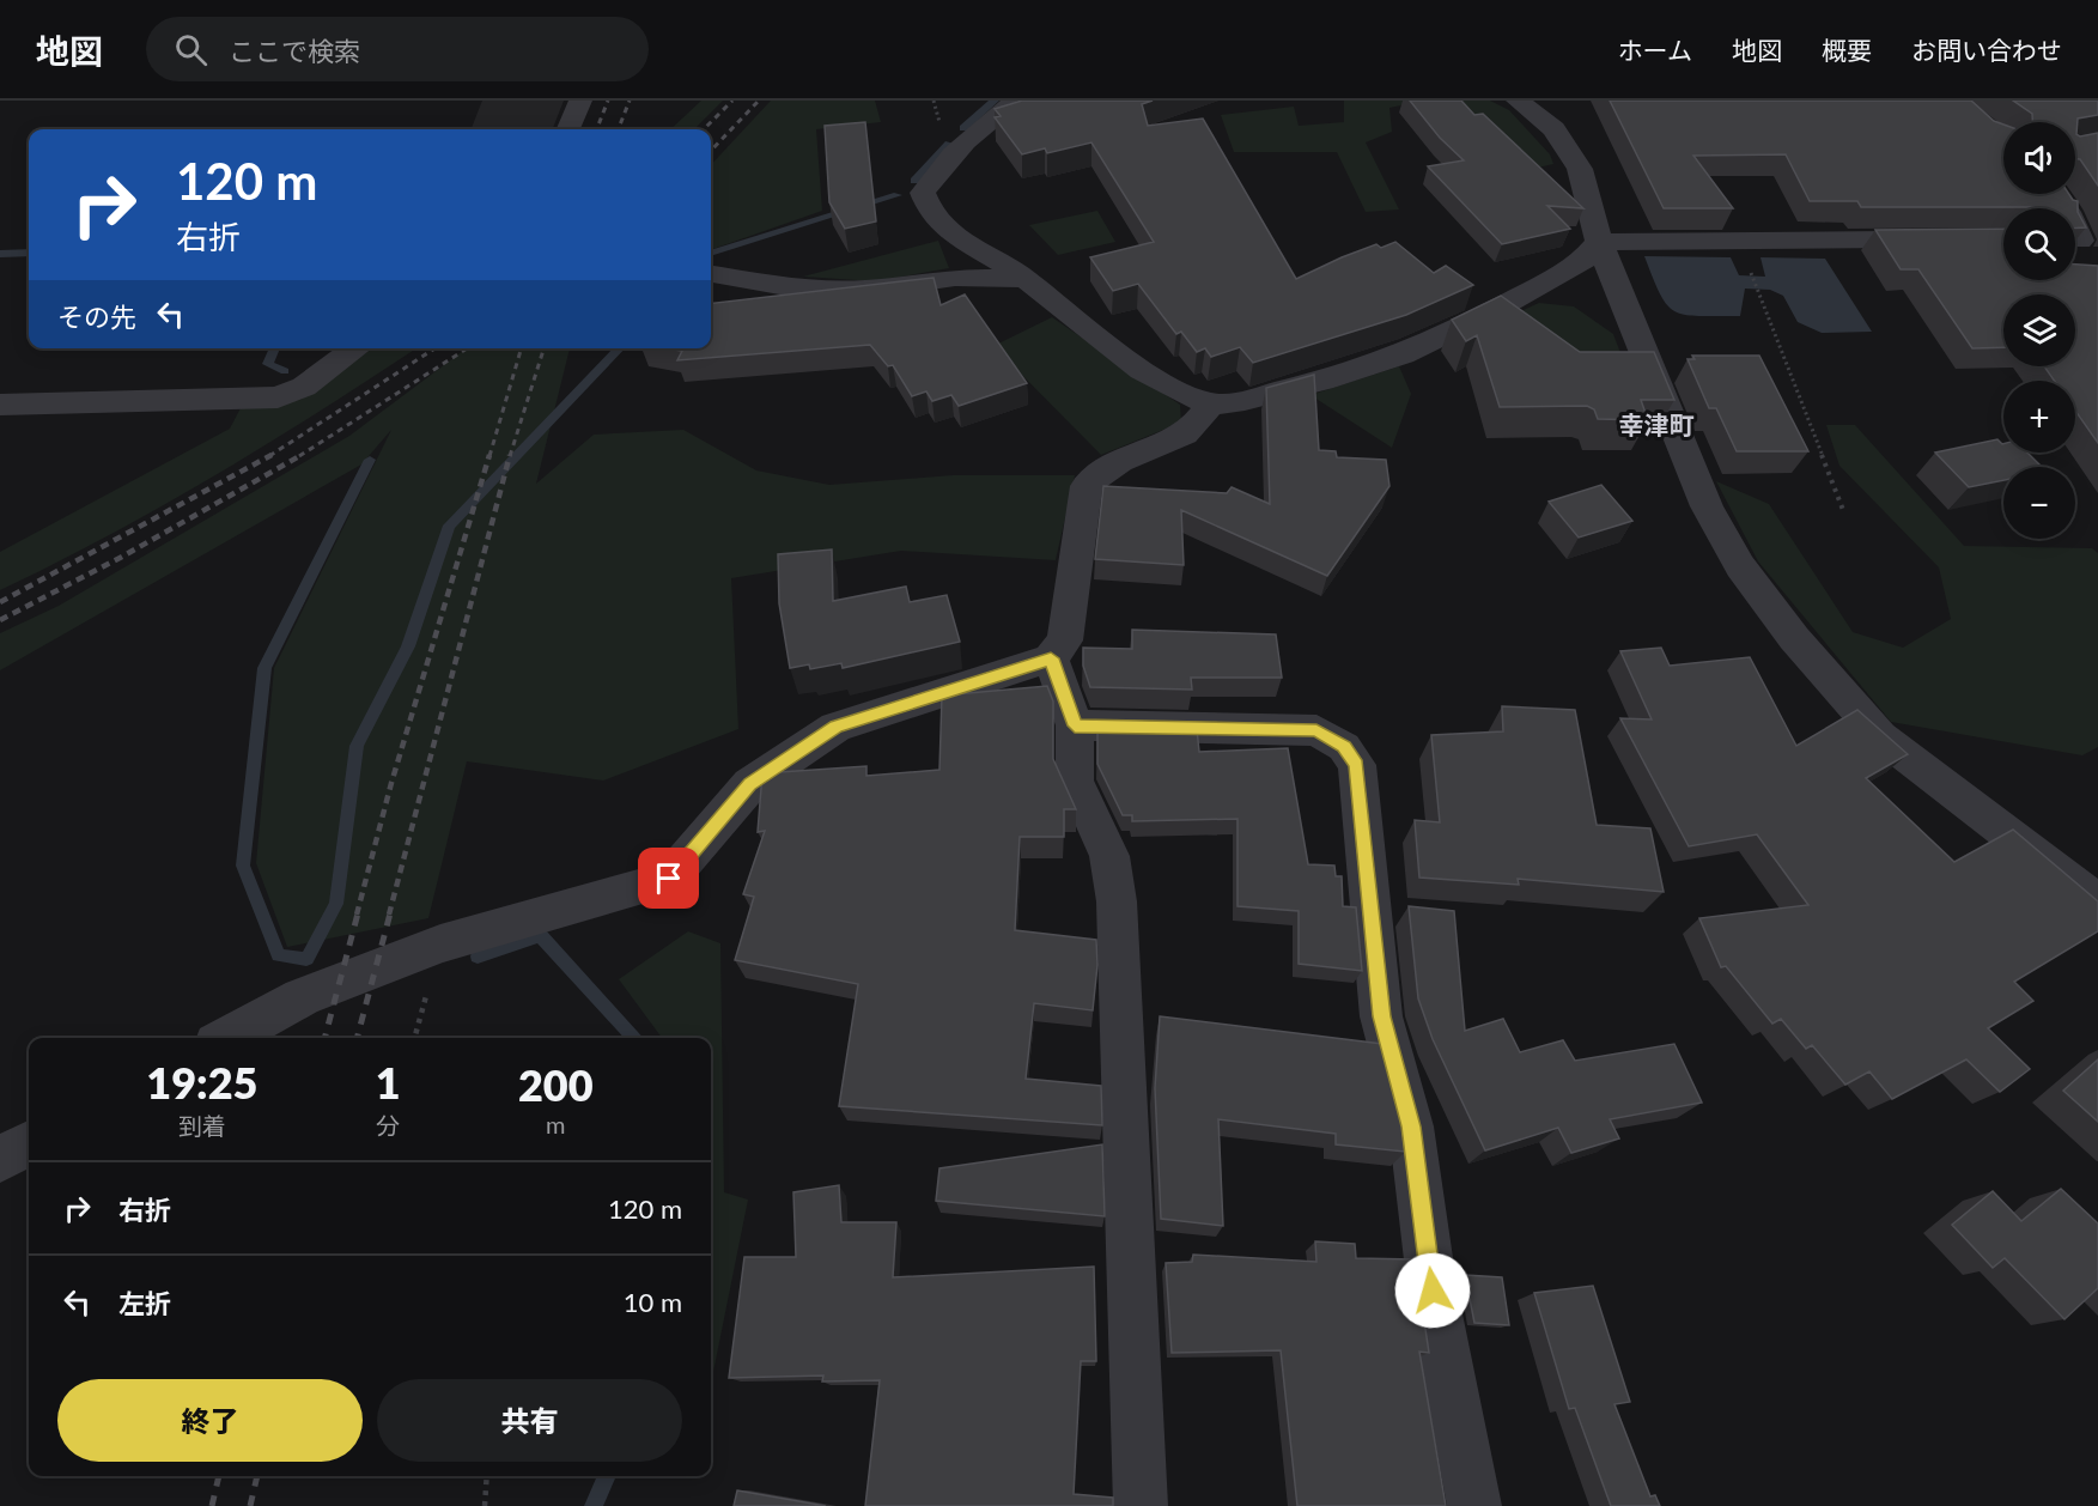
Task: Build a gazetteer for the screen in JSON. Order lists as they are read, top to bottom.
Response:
{
  "districts": ["幸津町"],
  "page": {
    "header": "地図",
    "search": "ここで検索",
    "nav": [
      "ホーム",
      "地図",
      "概要",
      "お問い合わせ"
    ],
    "map_buttons": ["+", "−"],
    "turn": ["120 m", "右折"],
    "then": "その先",
    "eta": [
      "19:25",
      "到着",
      "1",
      "分",
      "200",
      "m"
    ],
    "list": [
      {
        "name": "右折",
        "value": "120 m"
      },
      {
        "name": "左折",
        "value": "10 m"
      }
    ],
    "buttons": ["終了", "共有"]
  }
}
